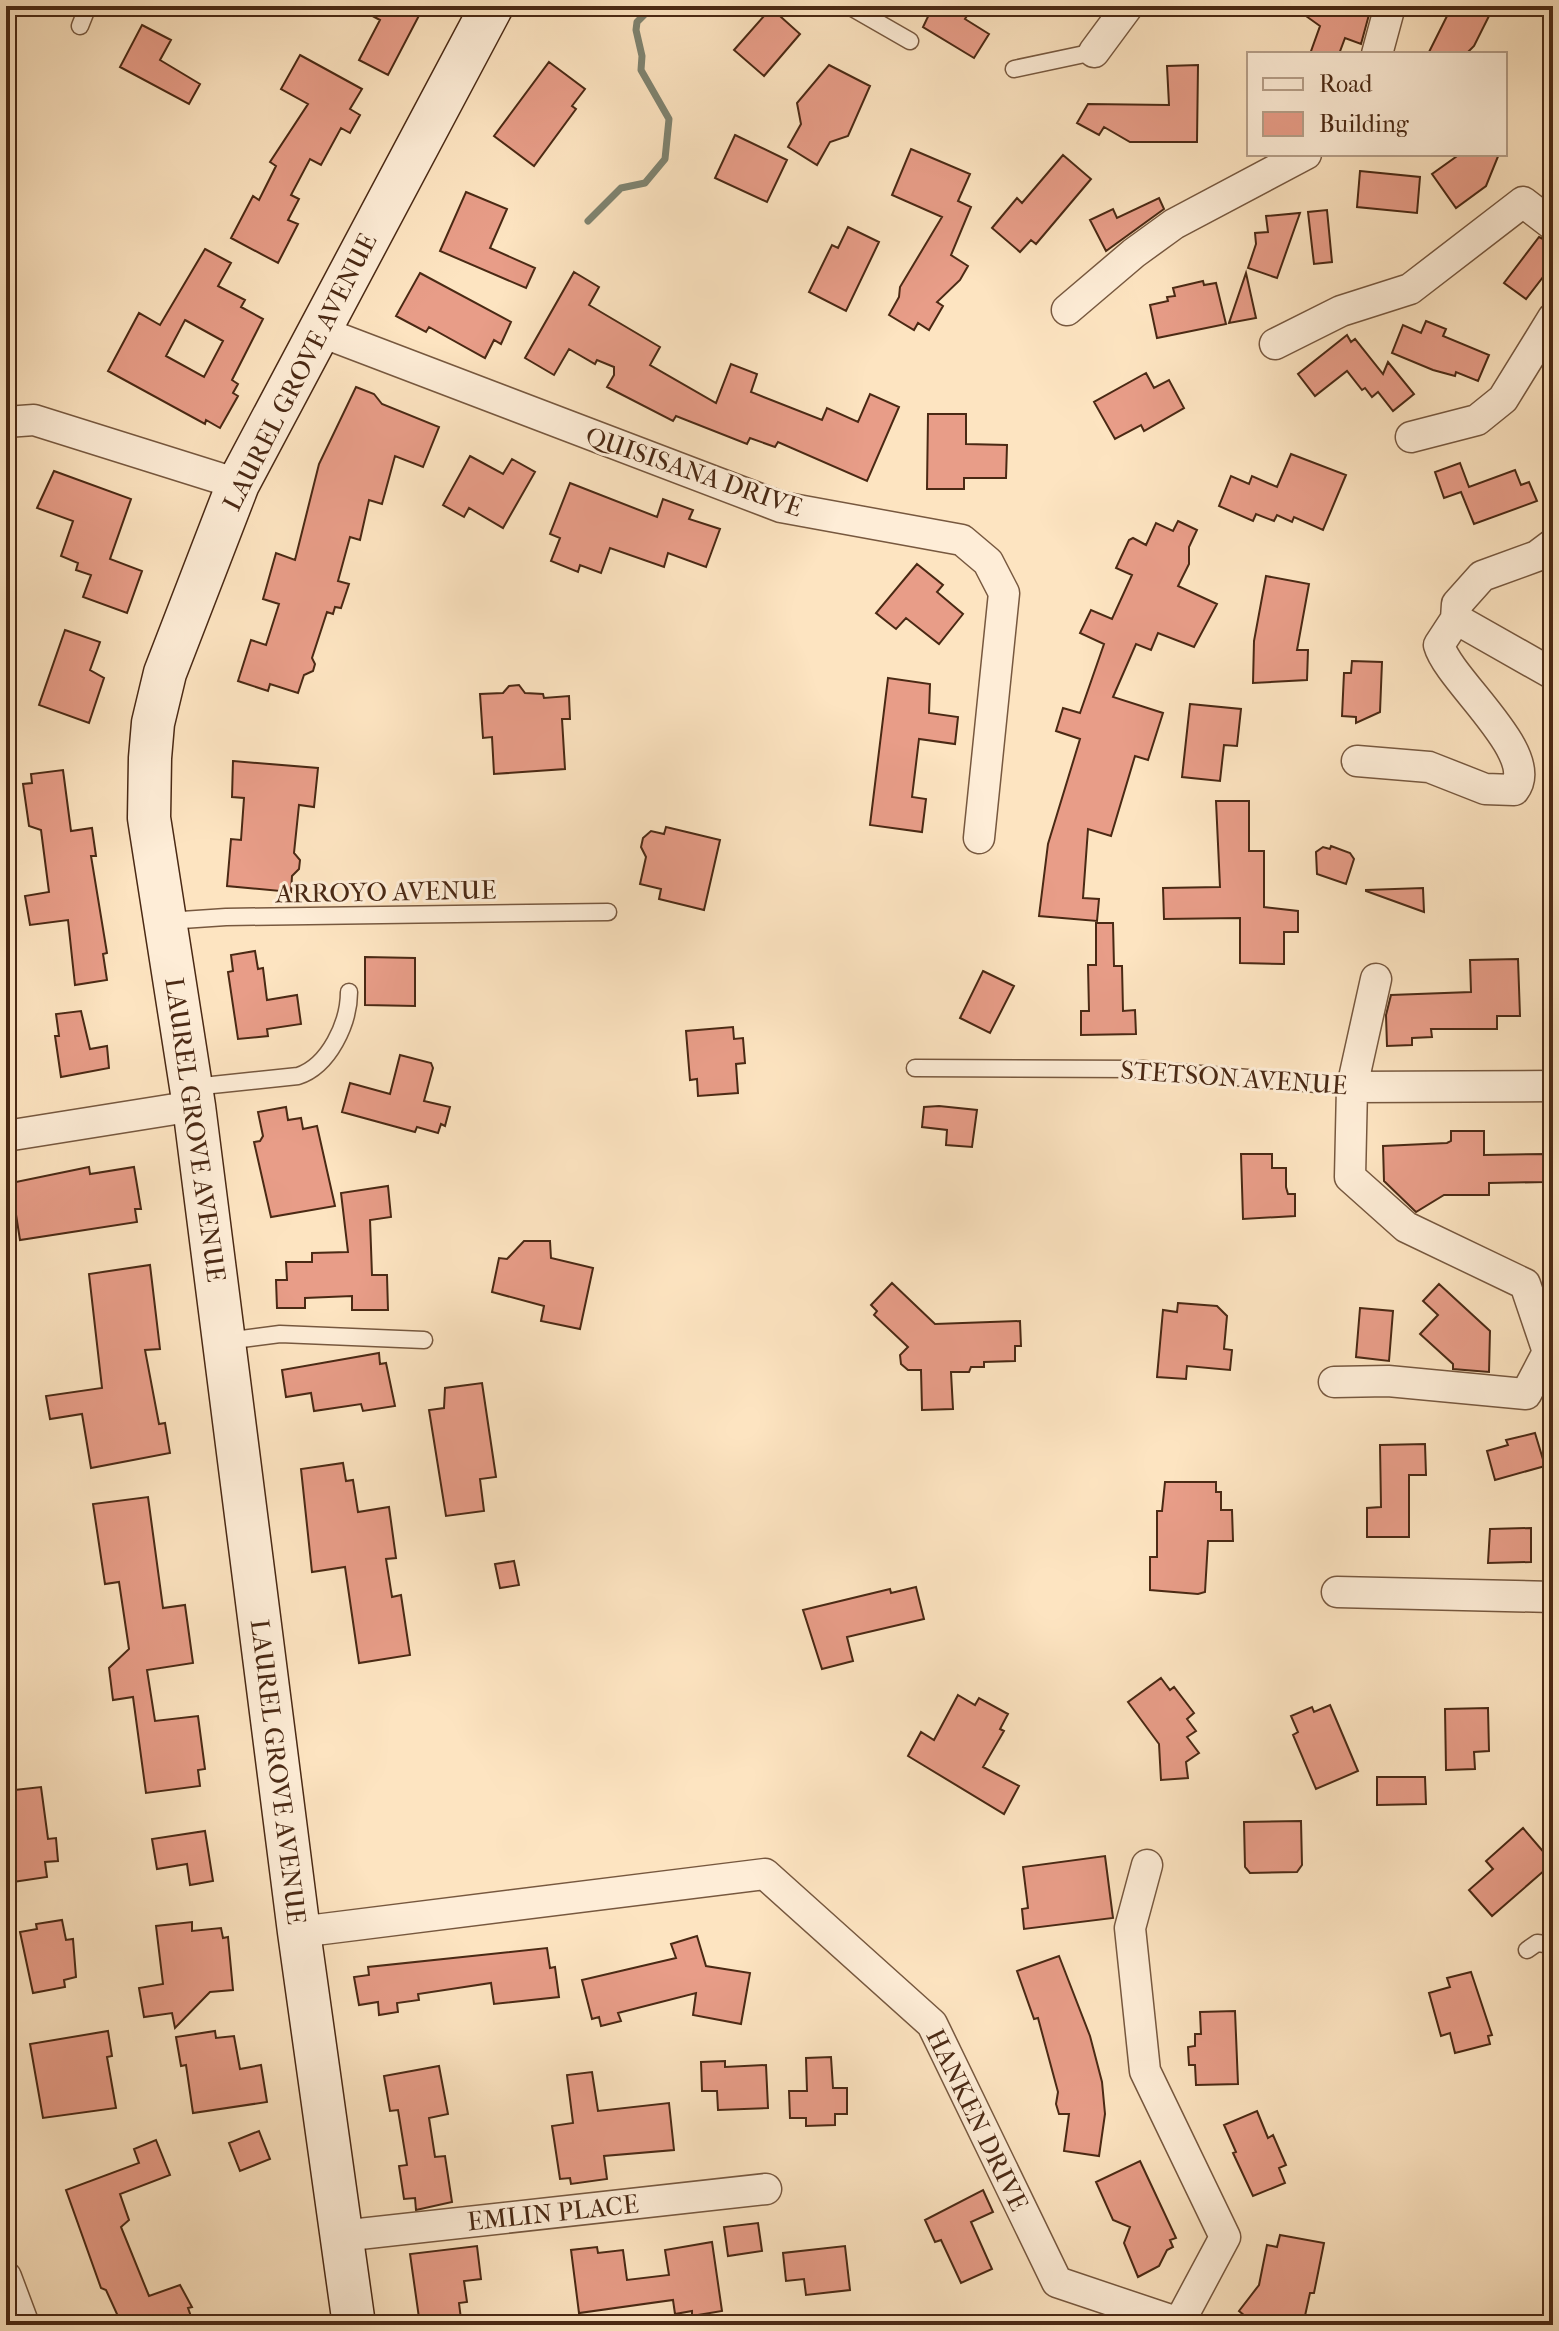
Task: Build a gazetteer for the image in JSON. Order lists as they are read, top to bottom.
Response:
{
  "streets": {
    "street": [
      "LAUREL GROVE AVENUE",
      "QUISISANA DRIVE",
      "STETSON AVENUE",
      "HANKEN DRIVE",
      "EMLIN PLACE"
    ],
    "lane": ["ARROYO AVENUE"]
  },
  "crossings": [
    ["LAUREL GROVE AVENUE", "QUISISANA DRIVE"],
    ["LAUREL GROVE AVENUE", "ARROYO AVENUE"],
    ["LAUREL GROVE AVENUE", "HANKEN DRIVE"],
    ["LAUREL GROVE AVENUE", "EMLIN PLACE"]
  ],
  "legend": ["Road", "Building"]
}
